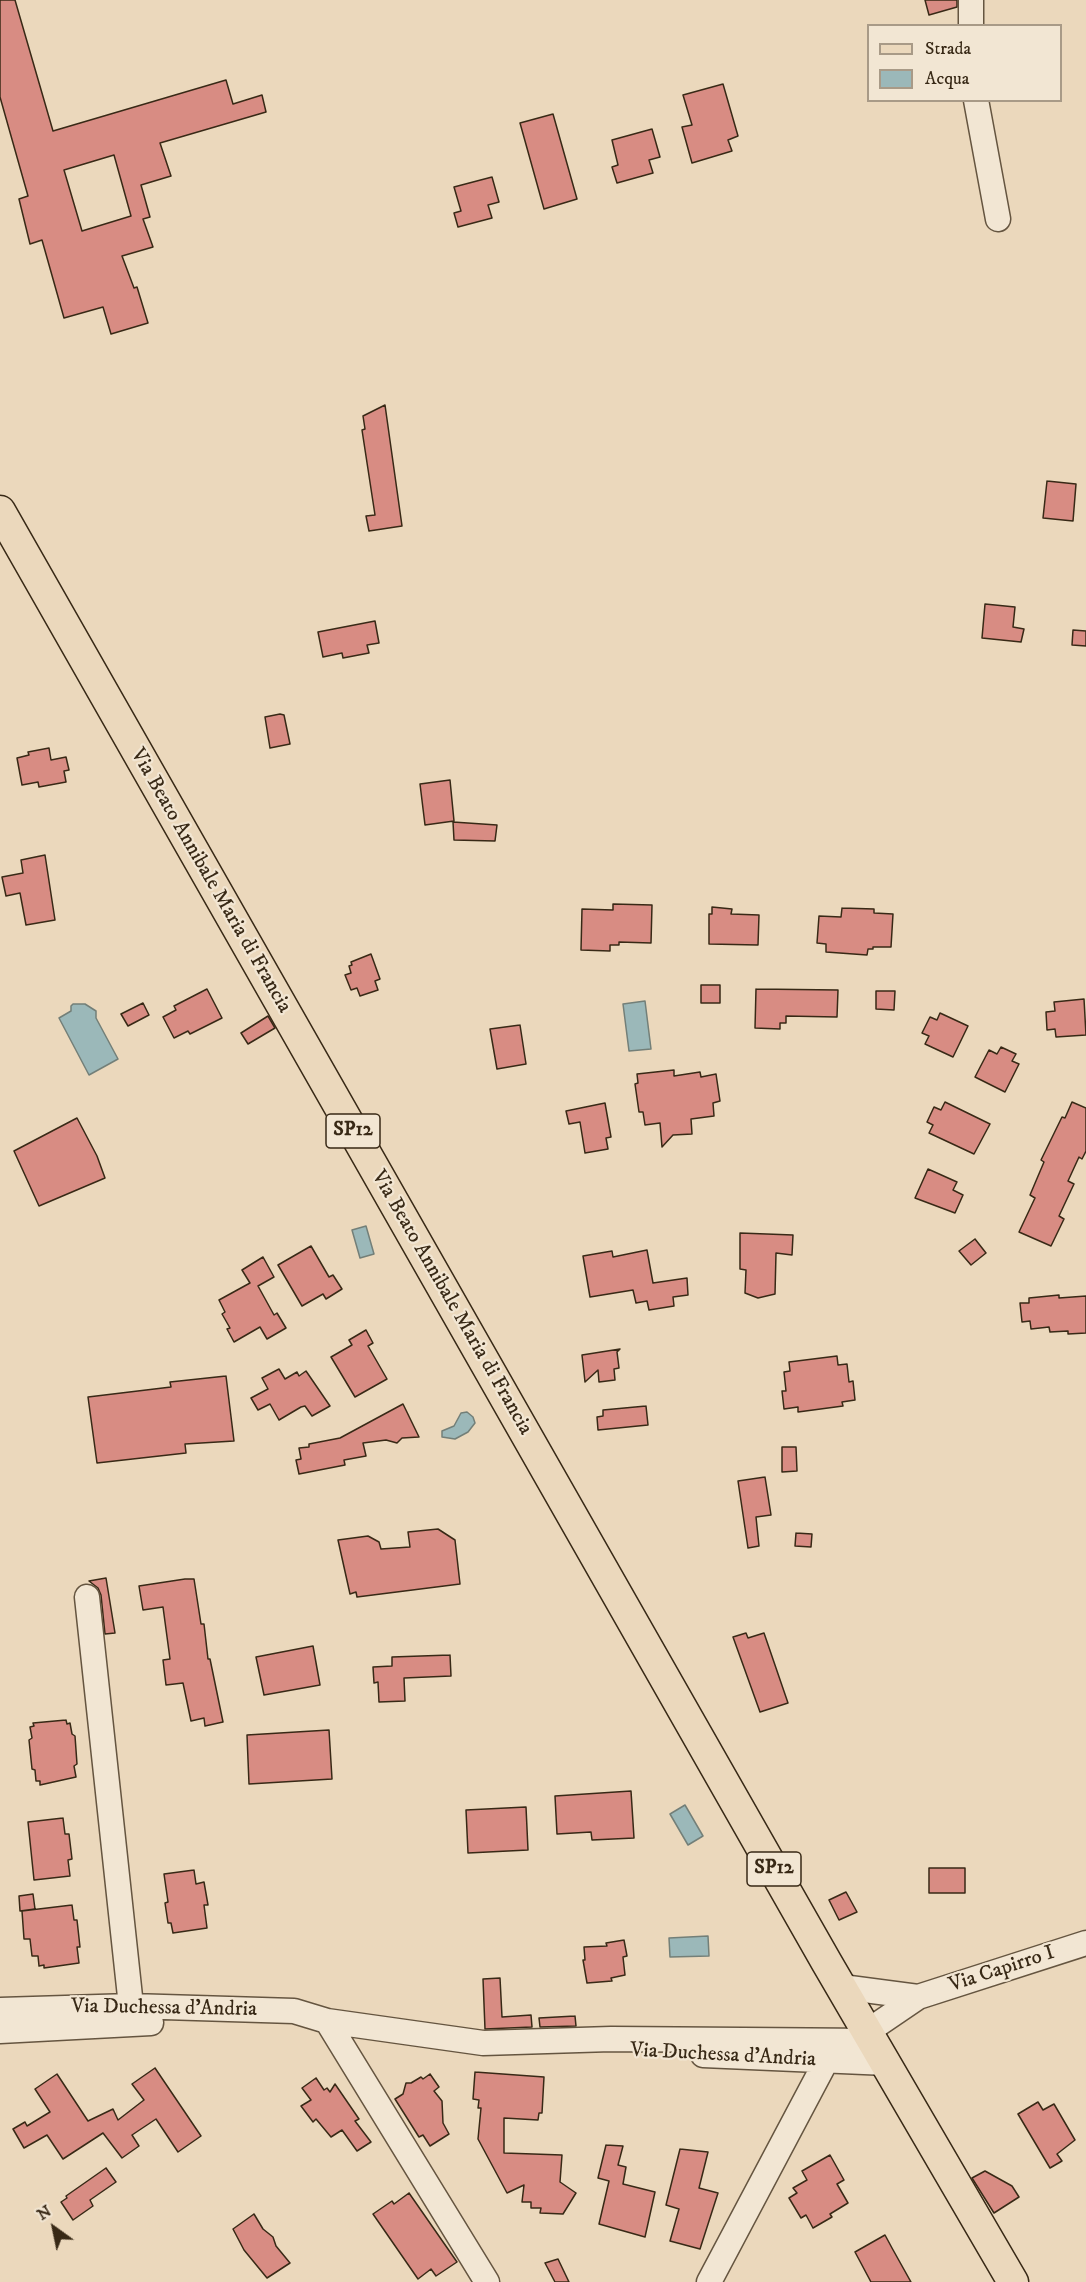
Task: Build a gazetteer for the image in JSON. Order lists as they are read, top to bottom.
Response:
{
  "streets": {
    "main road": ["Via Beato Annibale Maria di Francia", "SP12"],
    "street": ["Via Capirro I", "Via Duchessa d'Andria"]
  },
  "crossings": [
    ["Via Beato Annibale Maria di Francia", "SP12"],
    ["Via Beato Annibale Maria di Francia", "Via Capirro I"],
    ["Via Beato Annibale Maria di Francia", "Via Duchessa d'Andria"],
    ["SP12", "Via Capirro I"],
    ["SP12", "Via Duchessa d'Andria"],
    ["Via Capirro I", "Via Duchessa d'Andria"]
  ],
  "legend": ["Strada", "Acqua"],
  "north": "top left"
}
